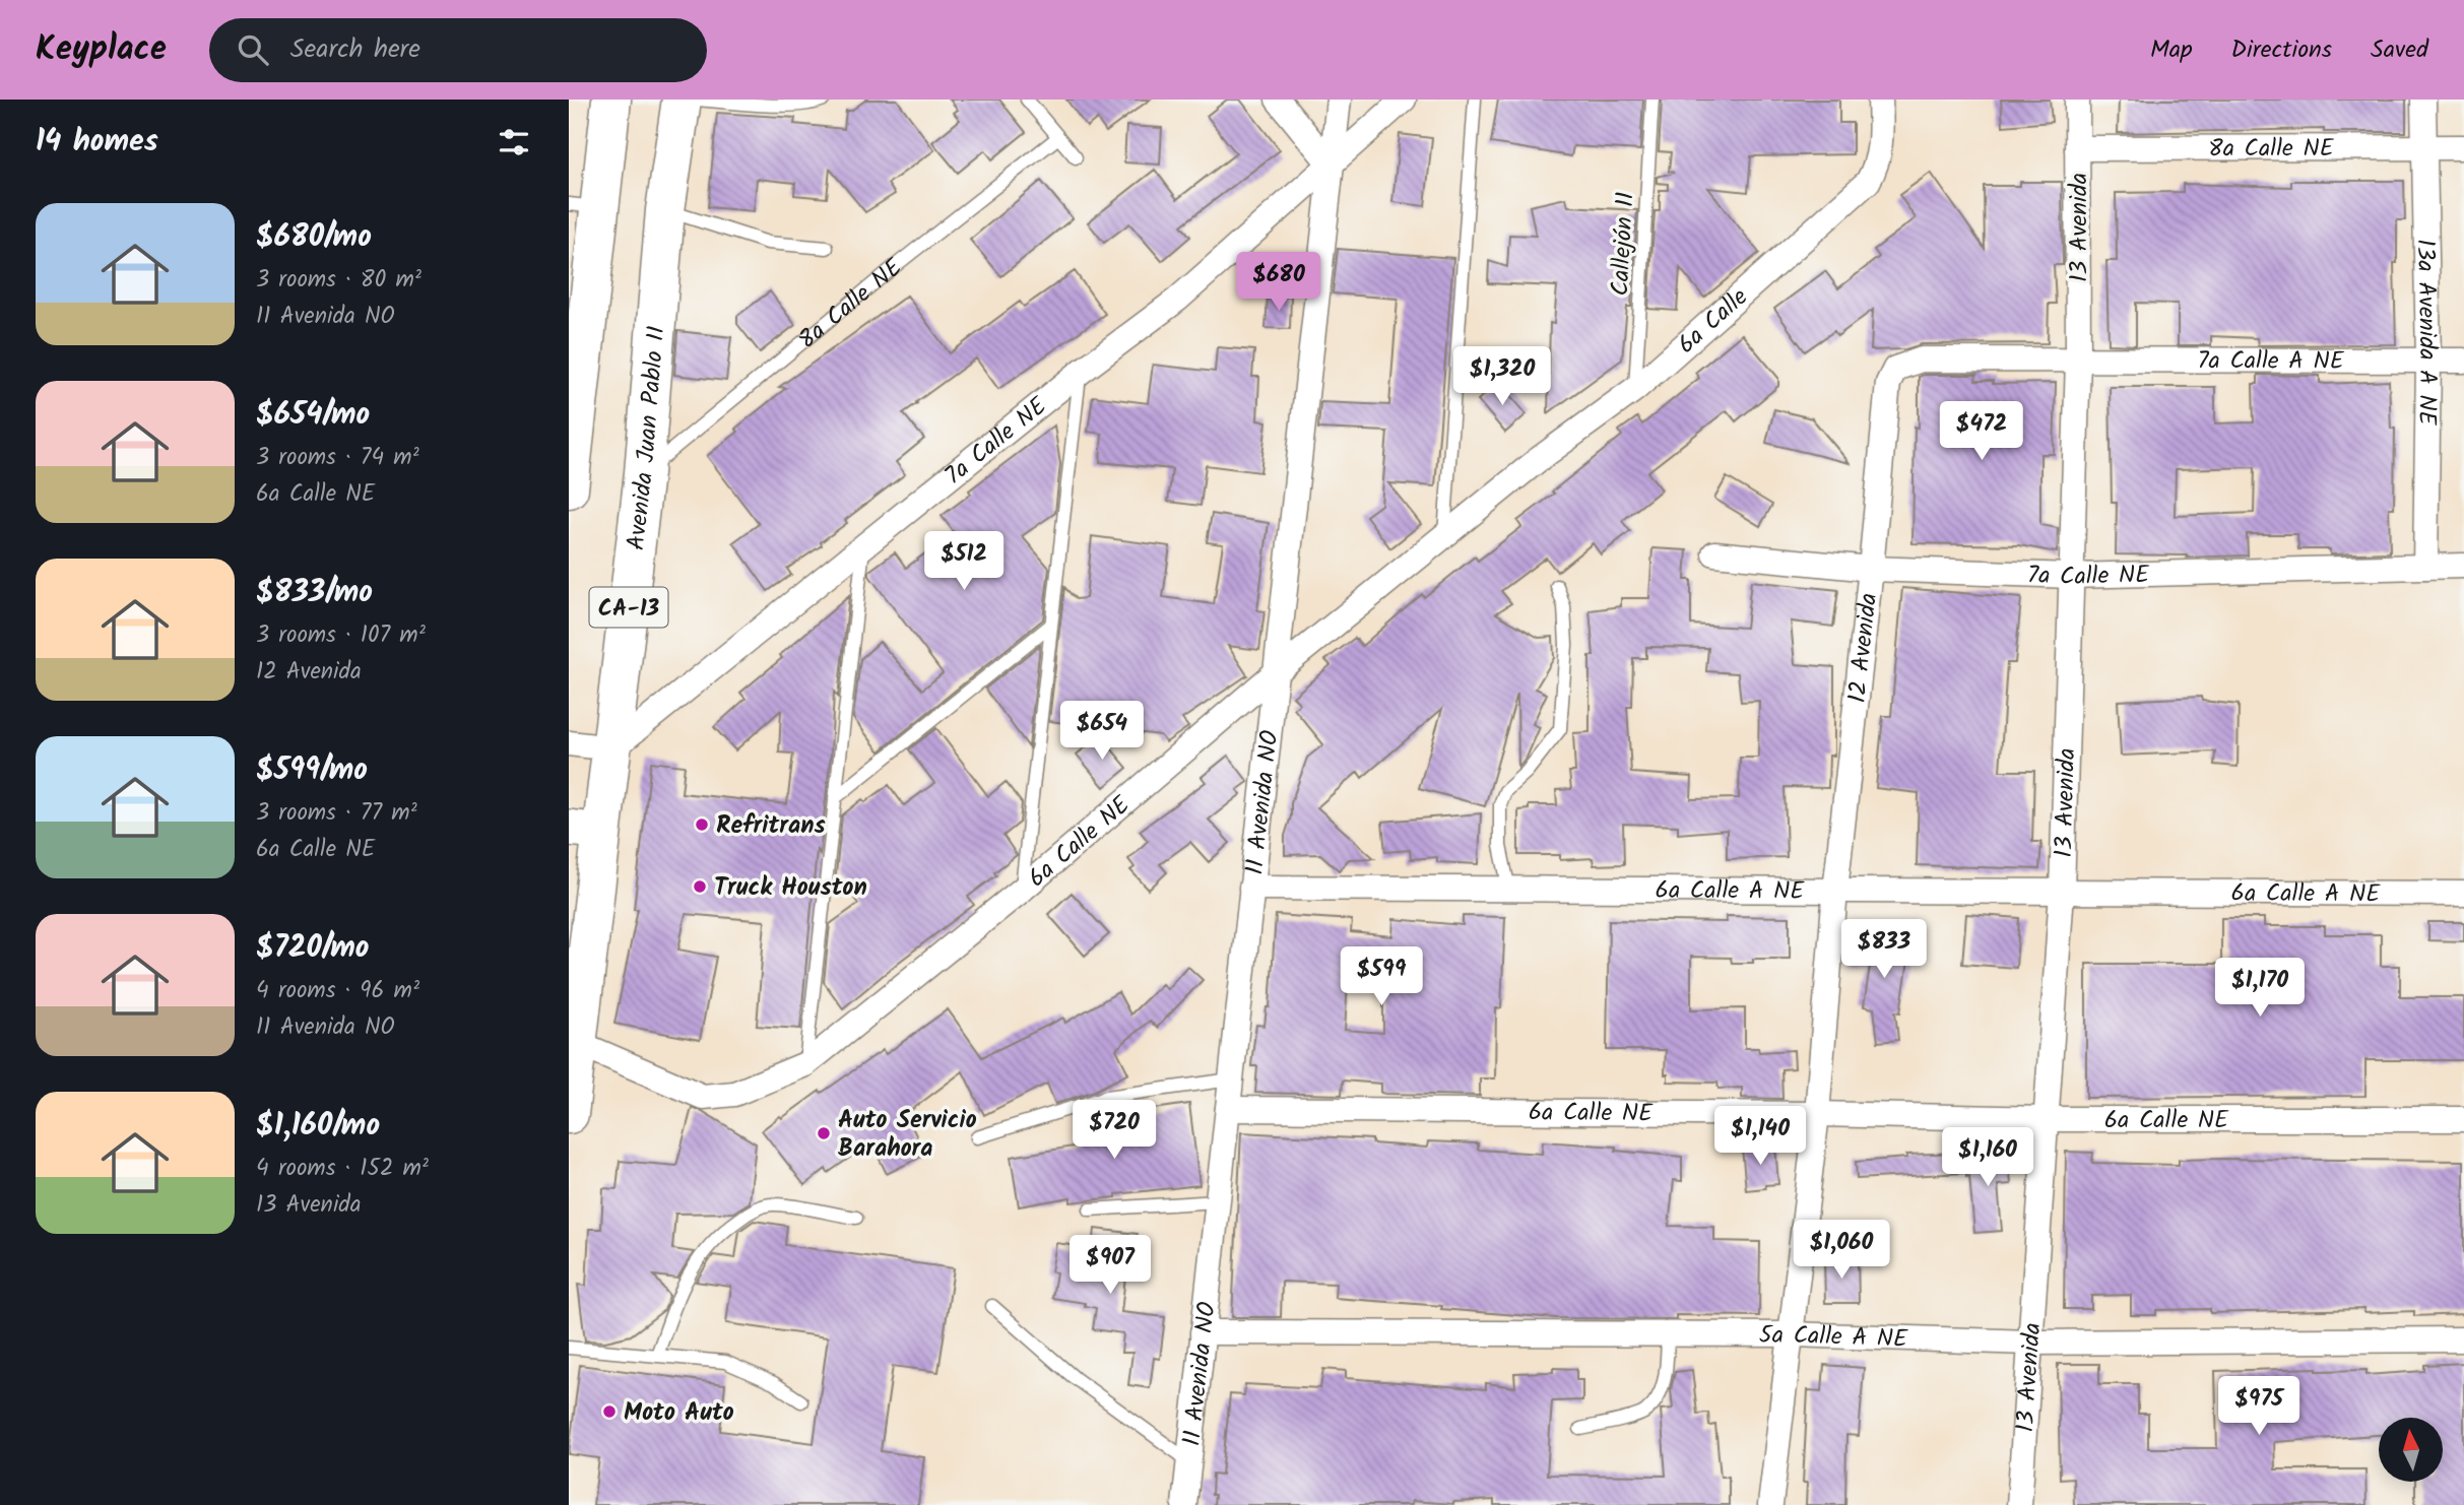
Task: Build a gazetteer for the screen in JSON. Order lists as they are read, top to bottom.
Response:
{
  "streets": {
    "highway": ["Avenida Juan Pablo II", "CA-13"],
    "street": [
      "8a Calle NE",
      "13 Avenida",
      "6a Calle",
      "13a Avenida A NE",
      "7a Calle A NE",
      "7a Calle NE",
      "12 Avenida",
      "11 Avenida NO",
      "6a Calle NE",
      "6a Calle A NE",
      "5a Calle A NE"
    ],
    "lane": ["Callejón 11"]
  },
  "crossings": [
    ["8a Calle NE", "13 Avenida"],
    ["8a Calle NE", "13a Avenida A NE"],
    ["8a Calle NE", "Avenida Juan Pablo II"],
    ["13 Avenida", "7a Calle A NE"],
    ["13 Avenida", "7a Calle NE"],
    ["13 Avenida", "12 Avenida"],
    ["13 Avenida", "6a Calle NE"],
    ["13 Avenida", "6a Calle A NE"],
    ["13 Avenida", "5a Calle A NE"],
    ["Callejón 11", "6a Calle"],
    ["6a Calle", "6a Calle NE"],
    ["13a Avenida A NE", "7a Calle A NE"],
    ["13a Avenida A NE", "7a Calle NE"],
    ["7a Calle A NE", "12 Avenida"],
    ["Avenida Juan Pablo II", "7a Calle NE"],
    ["Avenida Juan Pablo II", "6a Calle NE"],
    ["7a Calle NE", "12 Avenida"],
    ["7a Calle NE", "11 Avenida NO"],
    ["12 Avenida", "6a Calle NE"],
    ["12 Avenida", "6a Calle A NE"],
    ["12 Avenida", "5a Calle A NE"],
    ["11 Avenida NO", "6a Calle NE"],
    ["11 Avenida NO", "6a Calle A NE"],
    ["11 Avenida NO", "5a Calle A NE"]
  ],
  "places": [
    "Refritrans",
    "Truck Houston",
    "Auto Servicio Barahora",
    "Moto Auto"
  ],
  "north": "top",
  "page": {
    "header": "Keyplace",
    "search": "Search here",
    "nav": ["Map", "Directions", "Saved"],
    "heading": "14 homes",
    "list": [
      {
        "name": "$680/mo",
        "note": "3 rooms · 80 m² · 11 Avenida NO"
      },
      {
        "name": "$654/mo",
        "note": "3 rooms · 74 m² · 6a Calle NE"
      },
      {
        "name": "$833/mo",
        "note": "3 rooms · 107 m² · 12 Avenida"
      },
      {
        "name": "$599/mo",
        "note": "3 rooms · 77 m² · 6a Calle NE"
      },
      {
        "name": "$720/mo",
        "note": "4 rooms · 96 m² · 11 Avenida NO"
      },
      {
        "name": "$1,160/mo",
        "note": "4 rooms · 152 m² · 13 Avenida"
      }
    ],
    "price": [
      "$680",
      "$1,320",
      "$472",
      "$512",
      "$654",
      "$833",
      "$599",
      "$1,170",
      "$720",
      "$1,140",
      "$1,160",
      "$1,060",
      "$907",
      "$975"
    ]
  }
}
